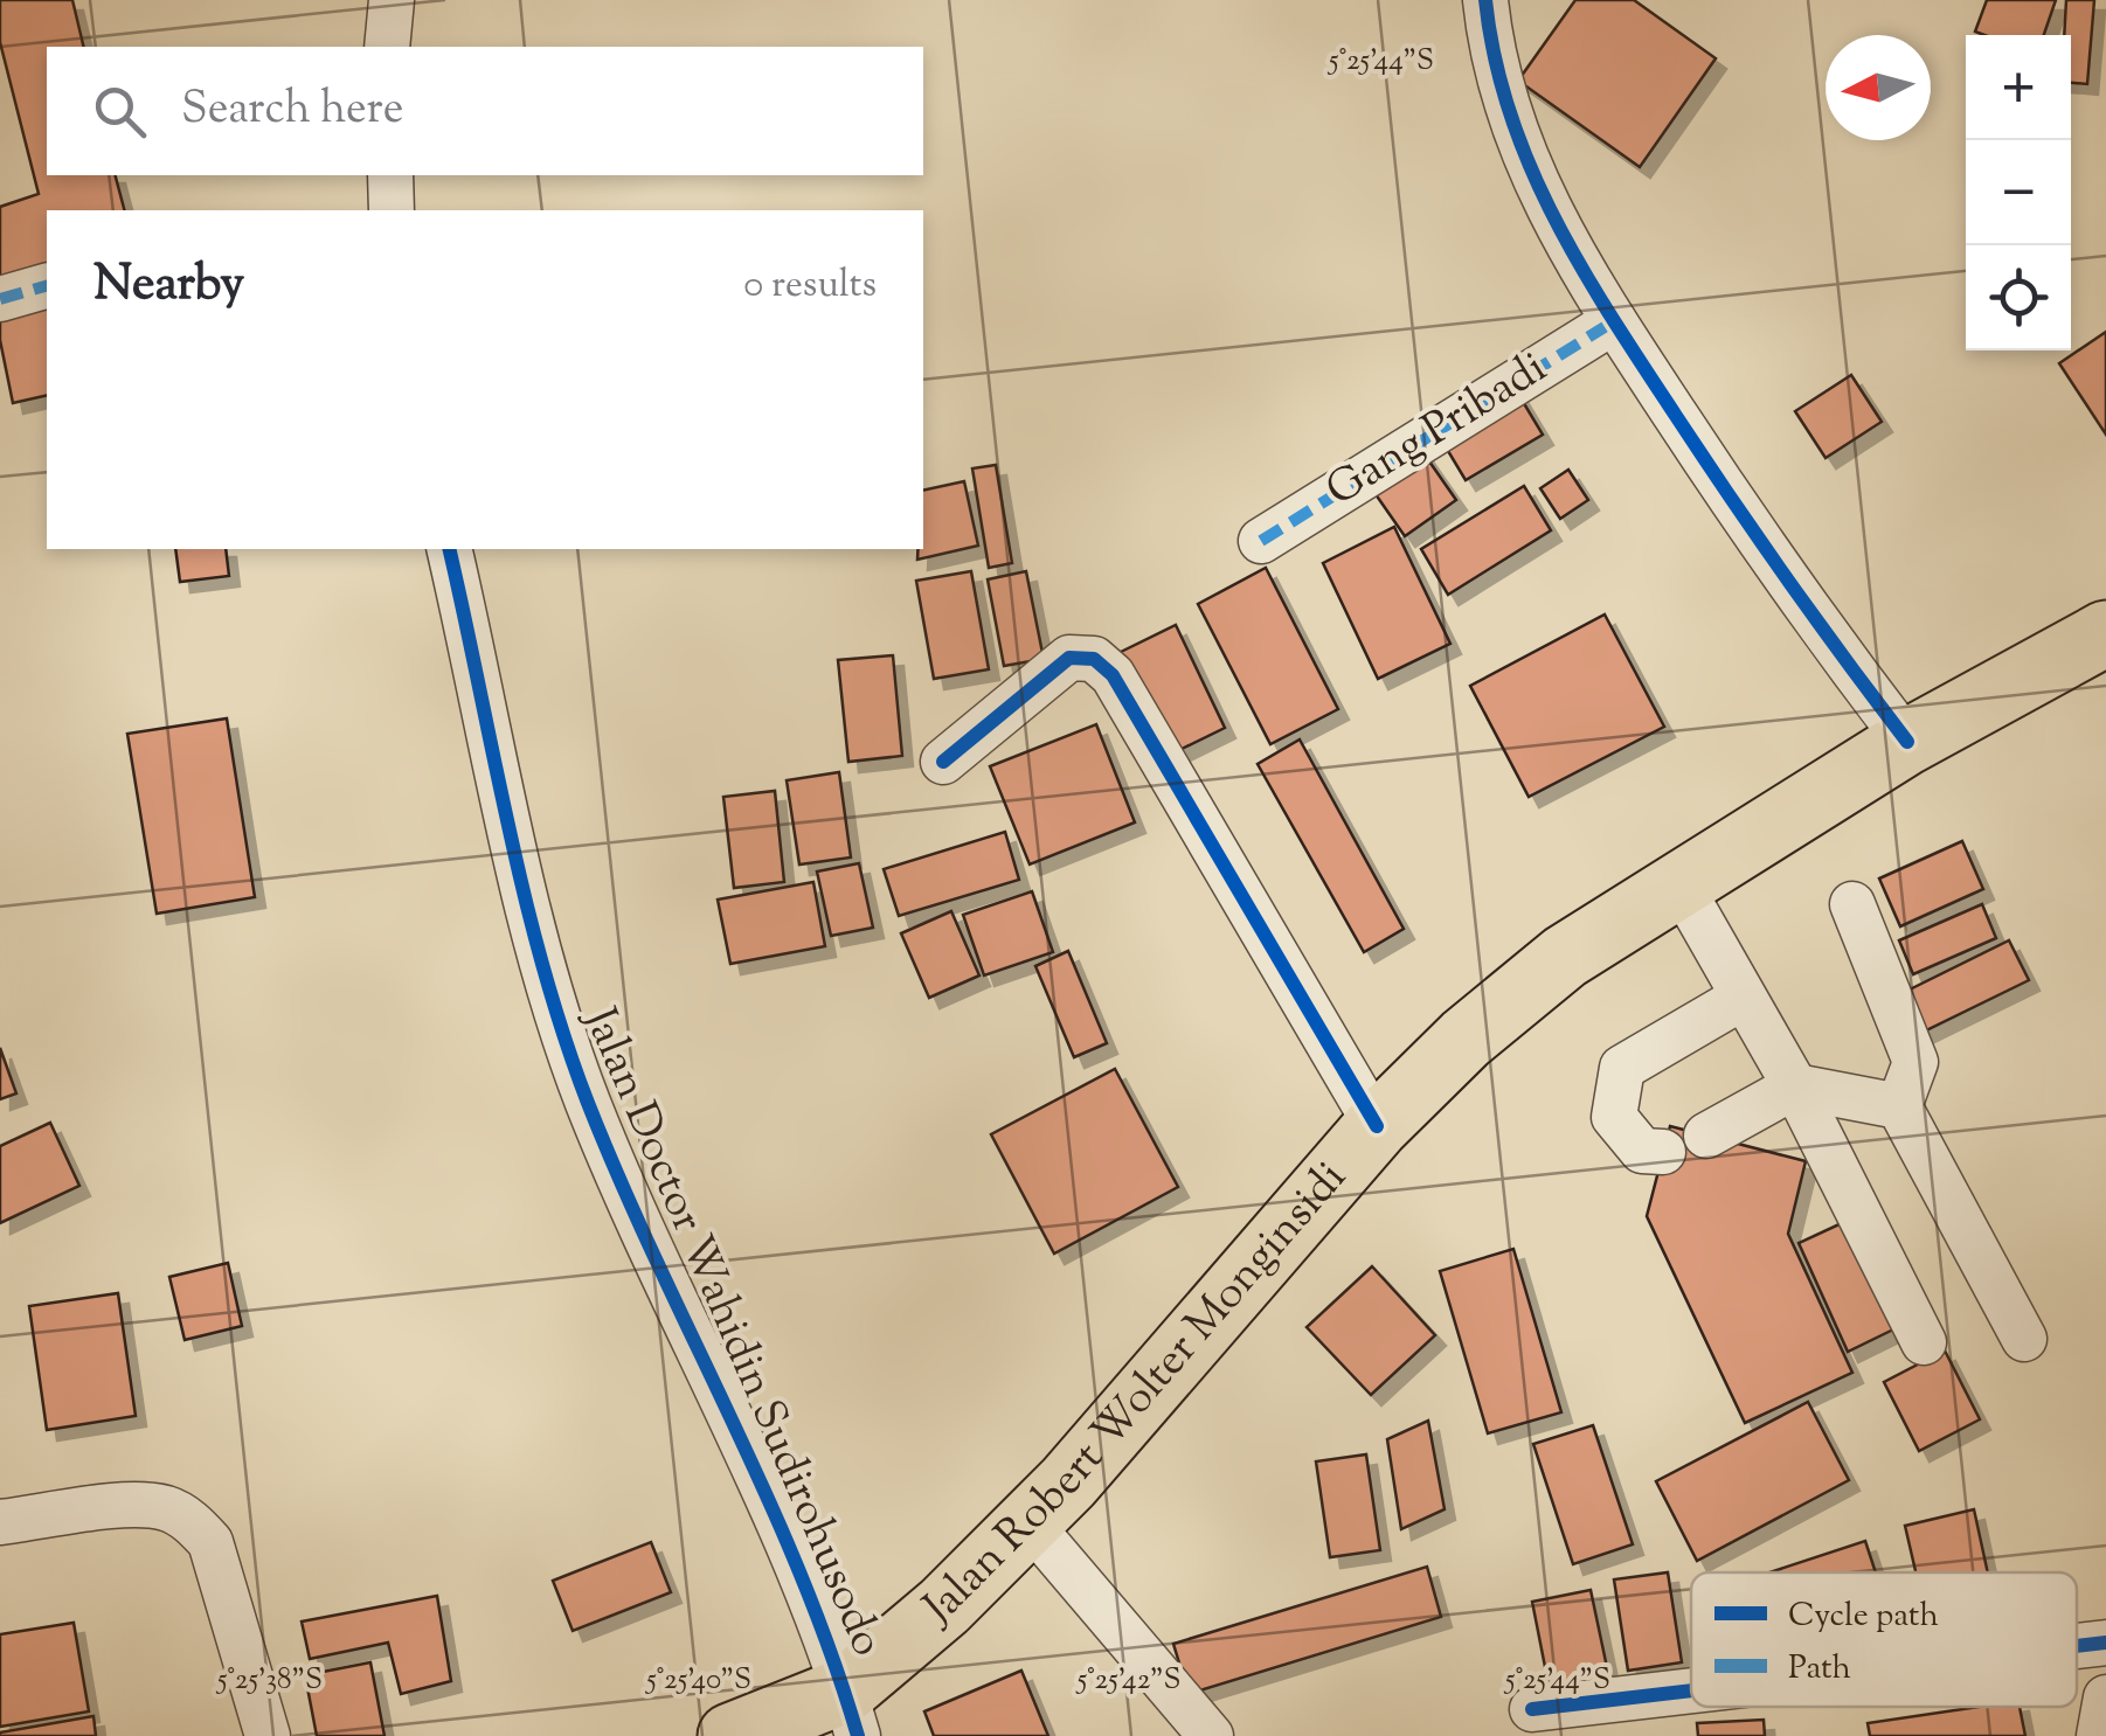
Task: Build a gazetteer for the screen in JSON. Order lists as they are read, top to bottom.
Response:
{
  "streets": {
    "highway": ["Jalan Robert Wolter Monginsidi"],
    "street": ["Gang Pribadi", "Jalan Doctor Wahidin Sudirohusodo"]
  },
  "crossings": [
    ["Jalan Doctor Wahidin Sudirohusodo", "Jalan Robert Wolter Monginsidi"]
  ],
  "legend": ["Cycle path", "Path"],
  "north": "left",
  "page": {
    "map_buttons": ["+", "−"],
    "search": "Search here",
    "heading": ["Nearby", "0 results"]
  },
  "coordinates": [
    "5°25'44\"S",
    "5°25'38\"S",
    "5°25'40\"S",
    "5°25'42\"S"
  ]
}
